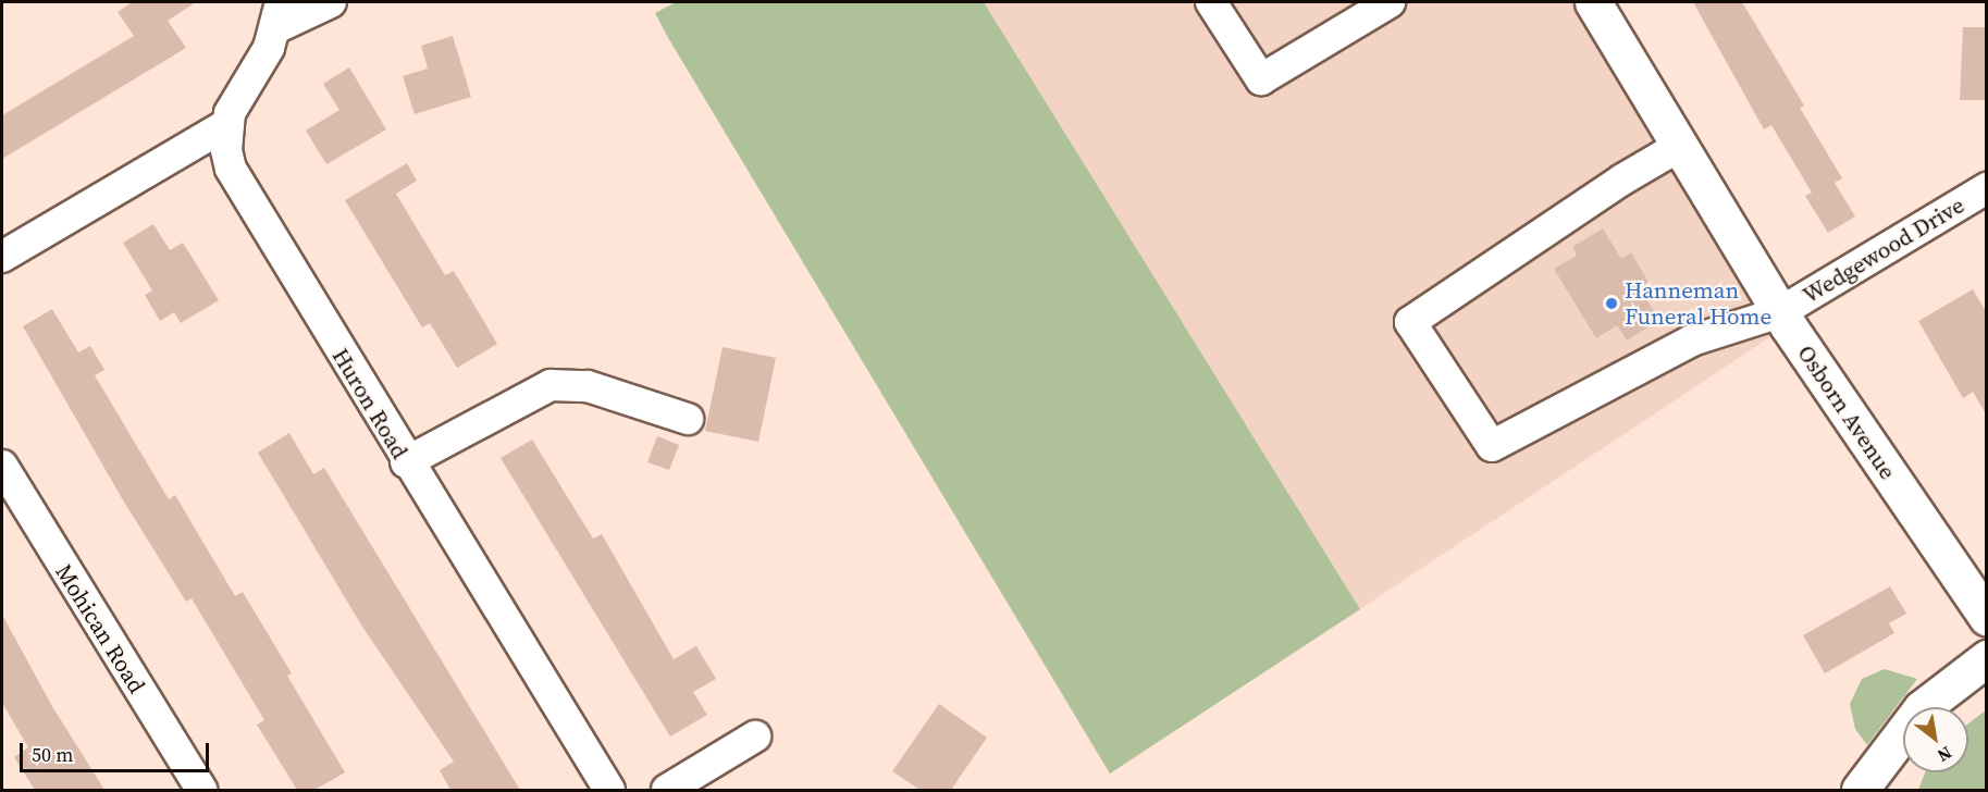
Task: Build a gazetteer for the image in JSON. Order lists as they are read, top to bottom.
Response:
{
  "streets": {
    "main road": ["Osborn Avenue"],
    "street": ["Wedgewood Drive", "Huron Road", "Mohican Road"]
  },
  "crossings": [
    ["Wedgewood Drive", "Osborn Avenue"]
  ],
  "places": ["Hanneman Funeral Home"],
  "scale_bar": "50 m",
  "north": "bottom right"
}
